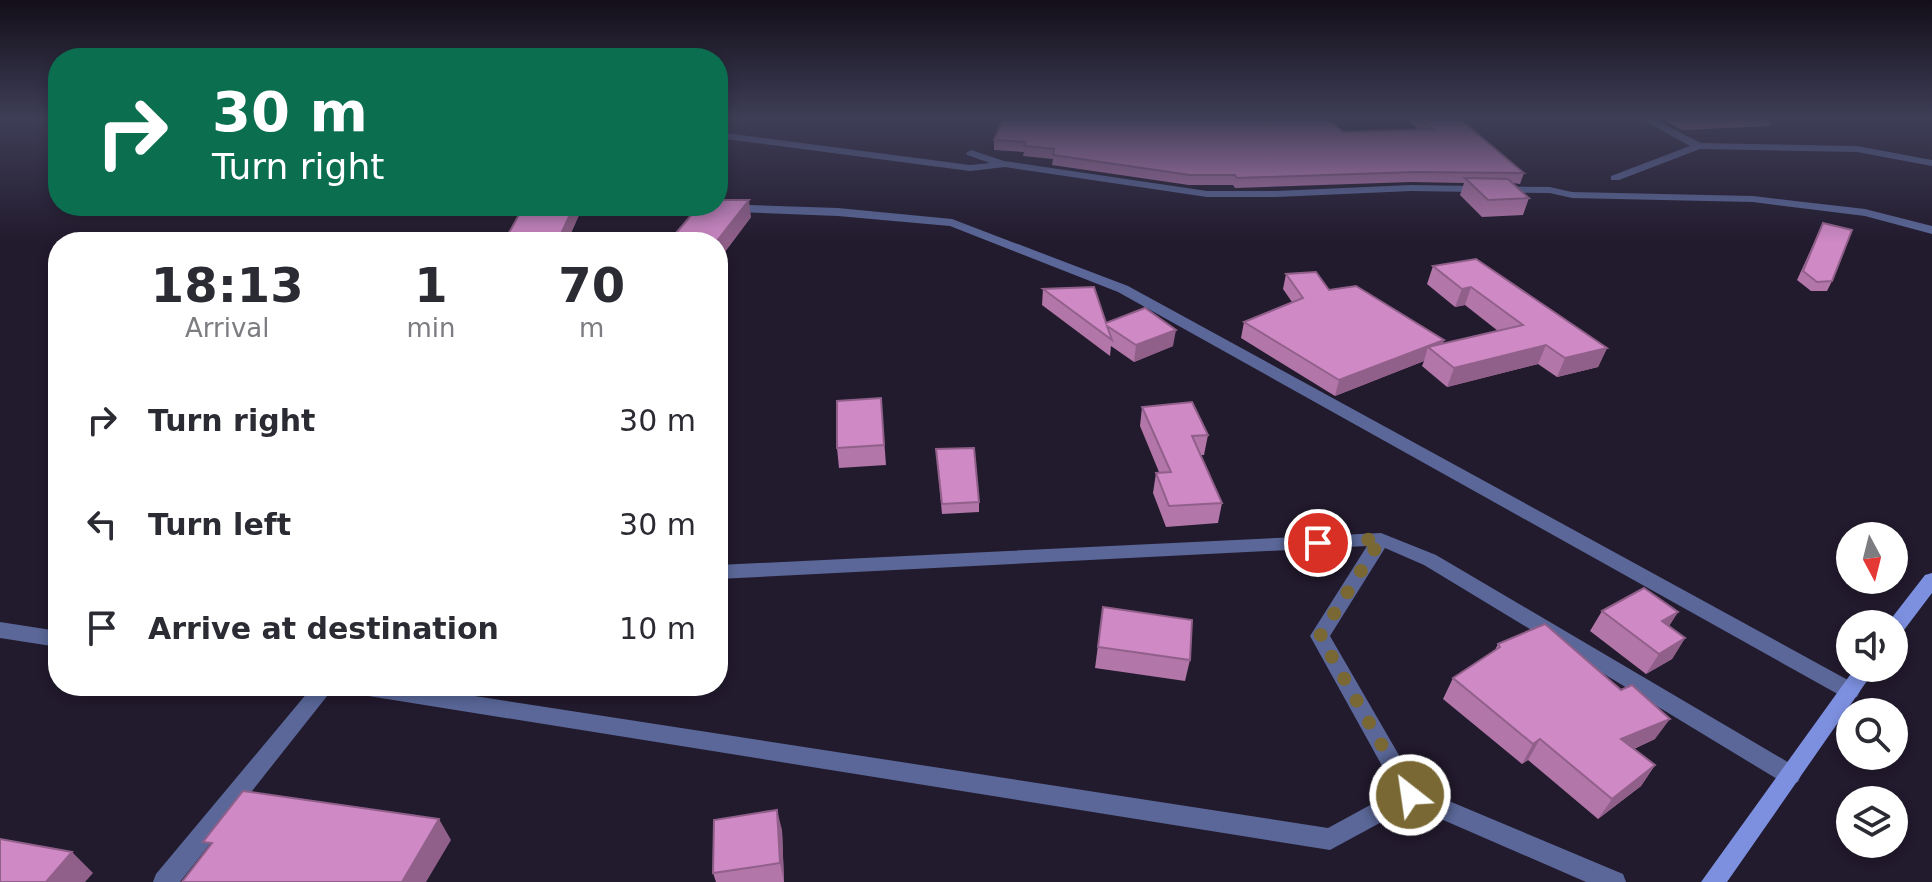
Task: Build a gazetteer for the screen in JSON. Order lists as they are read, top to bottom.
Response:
{
  "north": "bottom",
  "page": {
    "turn": ["30 m", "Turn right"],
    "eta": [
      "18:13",
      "Arrival",
      "1",
      "min",
      "70",
      "m"
    ],
    "list": [
      {
        "name": "Turn right",
        "value": "30 m"
      },
      {
        "name": "Turn left",
        "value": "30 m"
      },
      {
        "name": "Arrive at destination",
        "value": "10 m"
      }
    ]
  }
}
